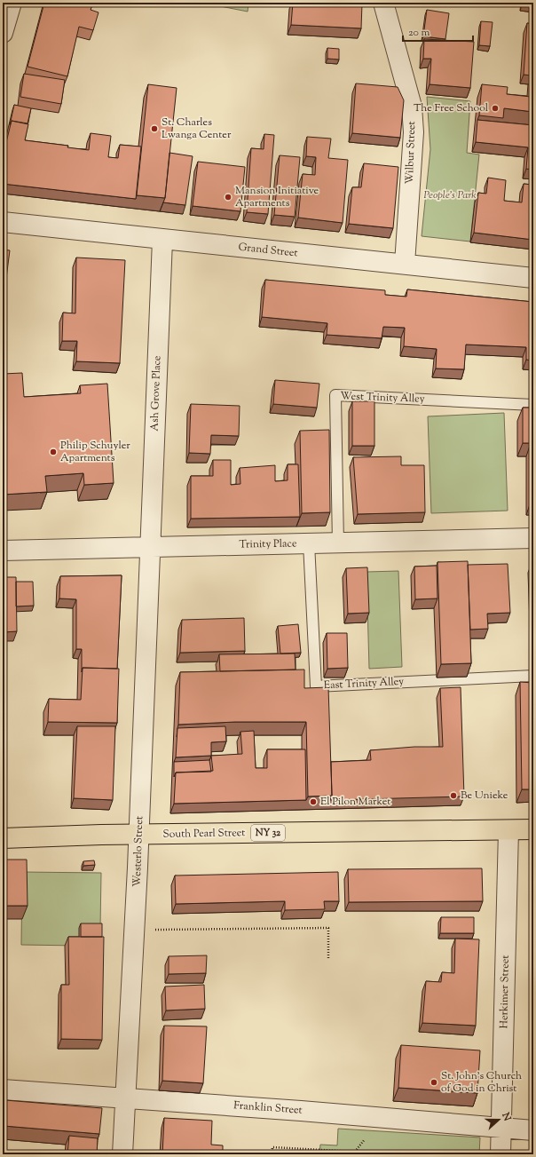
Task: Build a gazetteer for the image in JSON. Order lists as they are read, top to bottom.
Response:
{
  "streets": {
    "main road": ["NY 32", "South Pearl Street"],
    "street": [
      "Wilbur Street",
      "Grand Street",
      "Ash Grove Place",
      "Trinity Place",
      "Westerlo Street",
      "Herkimer Street",
      "Franklin Street"
    ],
    "lane": ["West Trinity Alley", "East Trinity Alley"]
  },
  "crossings": [
    ["Wilbur Street", "Grand Street"],
    ["Grand Street", "Ash Grove Place"],
    ["Ash Grove Place", "Trinity Place"],
    ["Ash Grove Place", "Westerlo Street"],
    ["West Trinity Alley", "Trinity Place"],
    ["Trinity Place", "East Trinity Alley"],
    ["Trinity Place", "Westerlo Street"],
    ["South Pearl Street", "Westerlo Street"],
    ["South Pearl Street", "Herkimer Street"],
    ["Westerlo Street", "Franklin Street"],
    ["Herkimer Street", "Franklin Street"]
  ],
  "parks": ["People's Park"],
  "places": [
    "The Free School",
    "St. Charles Lwanga Center",
    "Mansion Initiative Apartments",
    "Philip Schuyler Apartments",
    "Be Unieke",
    "El Pilon Market",
    "St. John's Church of God in Christ"
  ],
  "scale_bar": "20 m",
  "north": "right"
}
